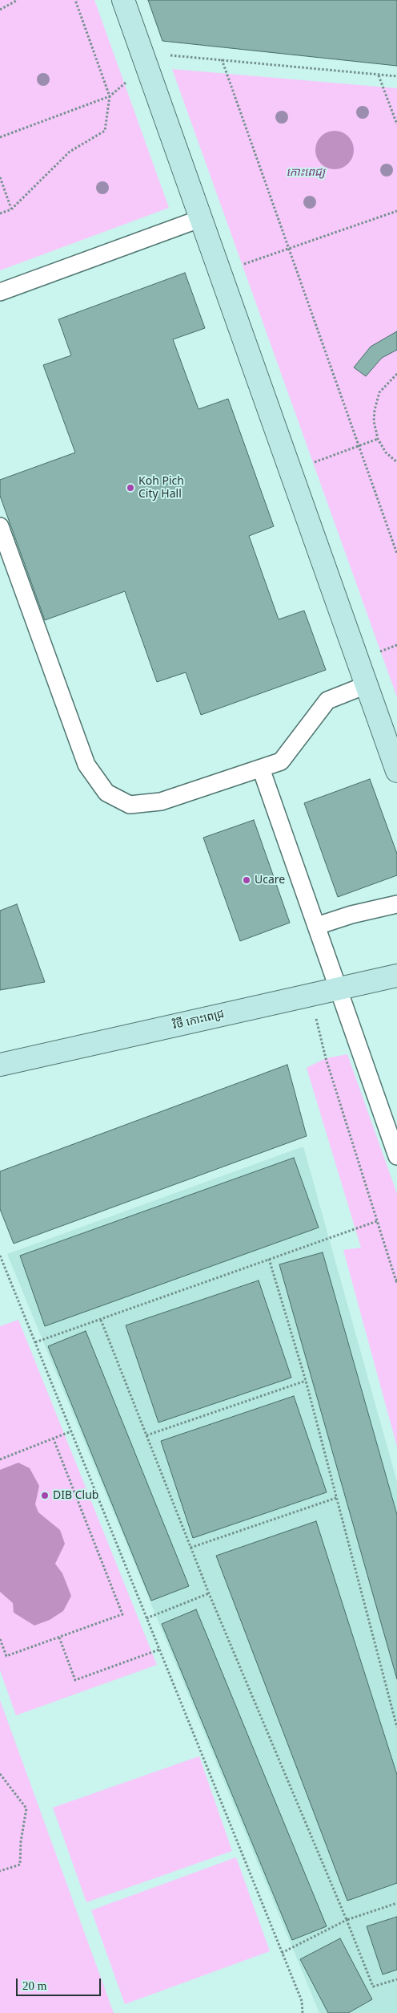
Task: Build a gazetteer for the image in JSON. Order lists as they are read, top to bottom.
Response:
{
  "streets": {
    "street": ["វិថី កោះពេជ្រ"]
  },
  "parks": ["កោះពេជ្យ"],
  "places": ["Koh Pich City Hall", "Ucare", "DIB Club"],
  "scale_bar": "20 m"
}
